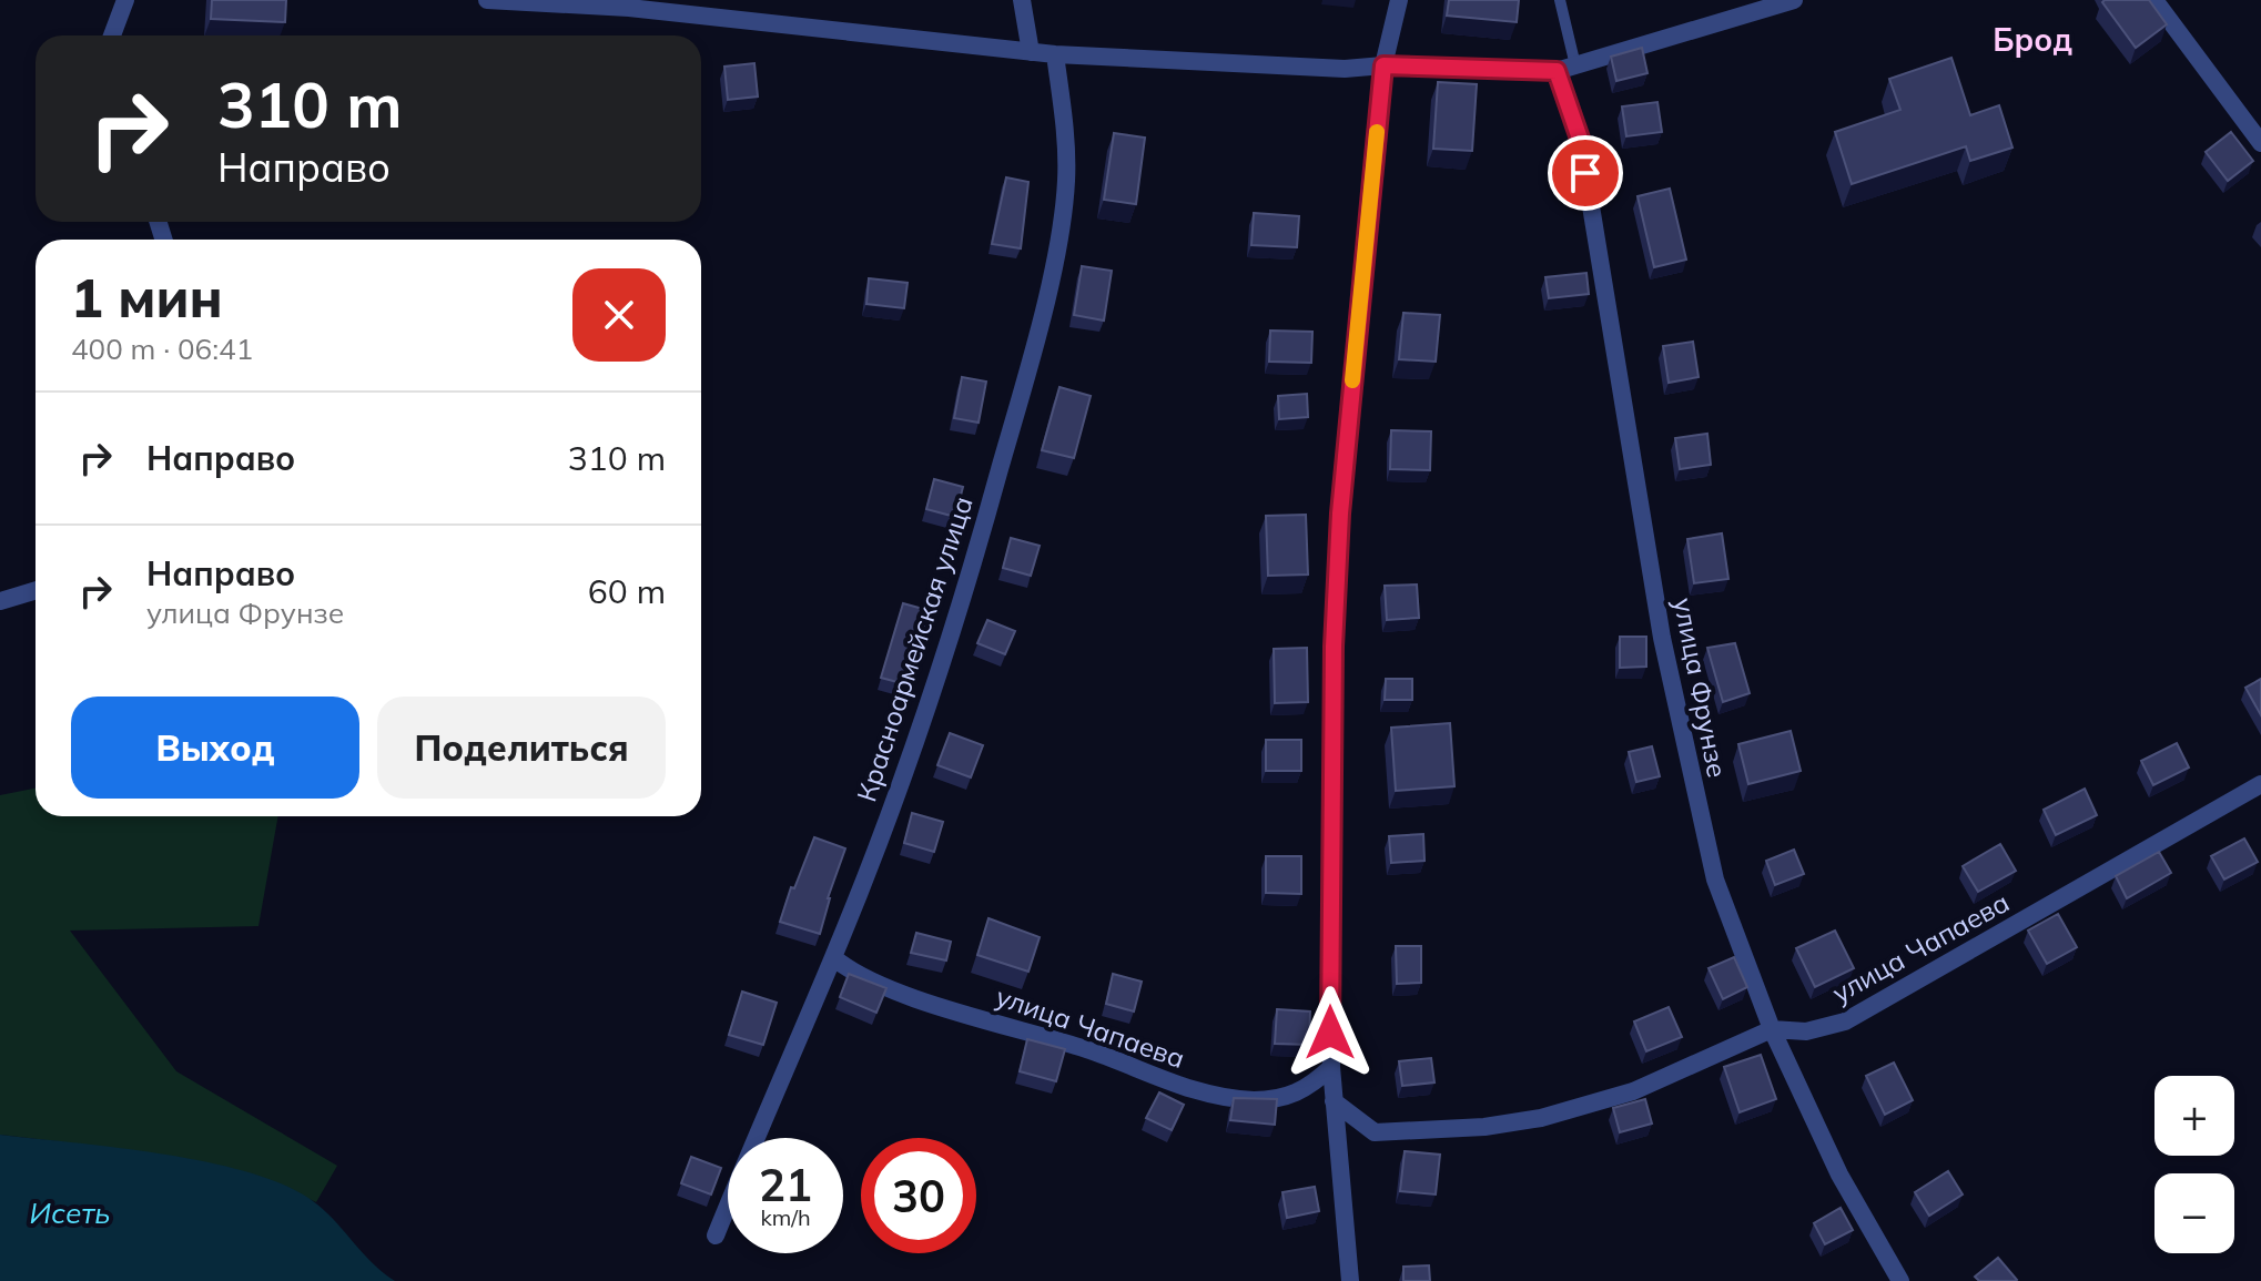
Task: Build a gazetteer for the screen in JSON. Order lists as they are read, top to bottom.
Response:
{
  "streets": {
    "street": ["Красноармейская улица", "улица Фрунзе", "улица Чапаева"]
  },
  "crossings": [
    ["Красноармейская улица", "улица Чапаева"],
    ["улица Фрунзе", "улица Чапаева"]
  ],
  "districts": ["Брод"],
  "water": ["Исеть"],
  "page": {
    "turn": ["310 m", "Направо"],
    "heading": ["1 мин", "400 m · 06:41"],
    "list": [
      {
        "name": "Направо",
        "value": "310 m"
      },
      {
        "name": "Направо",
        "note": "улица Фрунзе",
        "value": "60 m"
      }
    ],
    "buttons": ["Выход", "Поделиться"],
    "map_buttons": ["+", "−"],
    "speed": "21 km/h",
    "limit": "30"
  }
}
